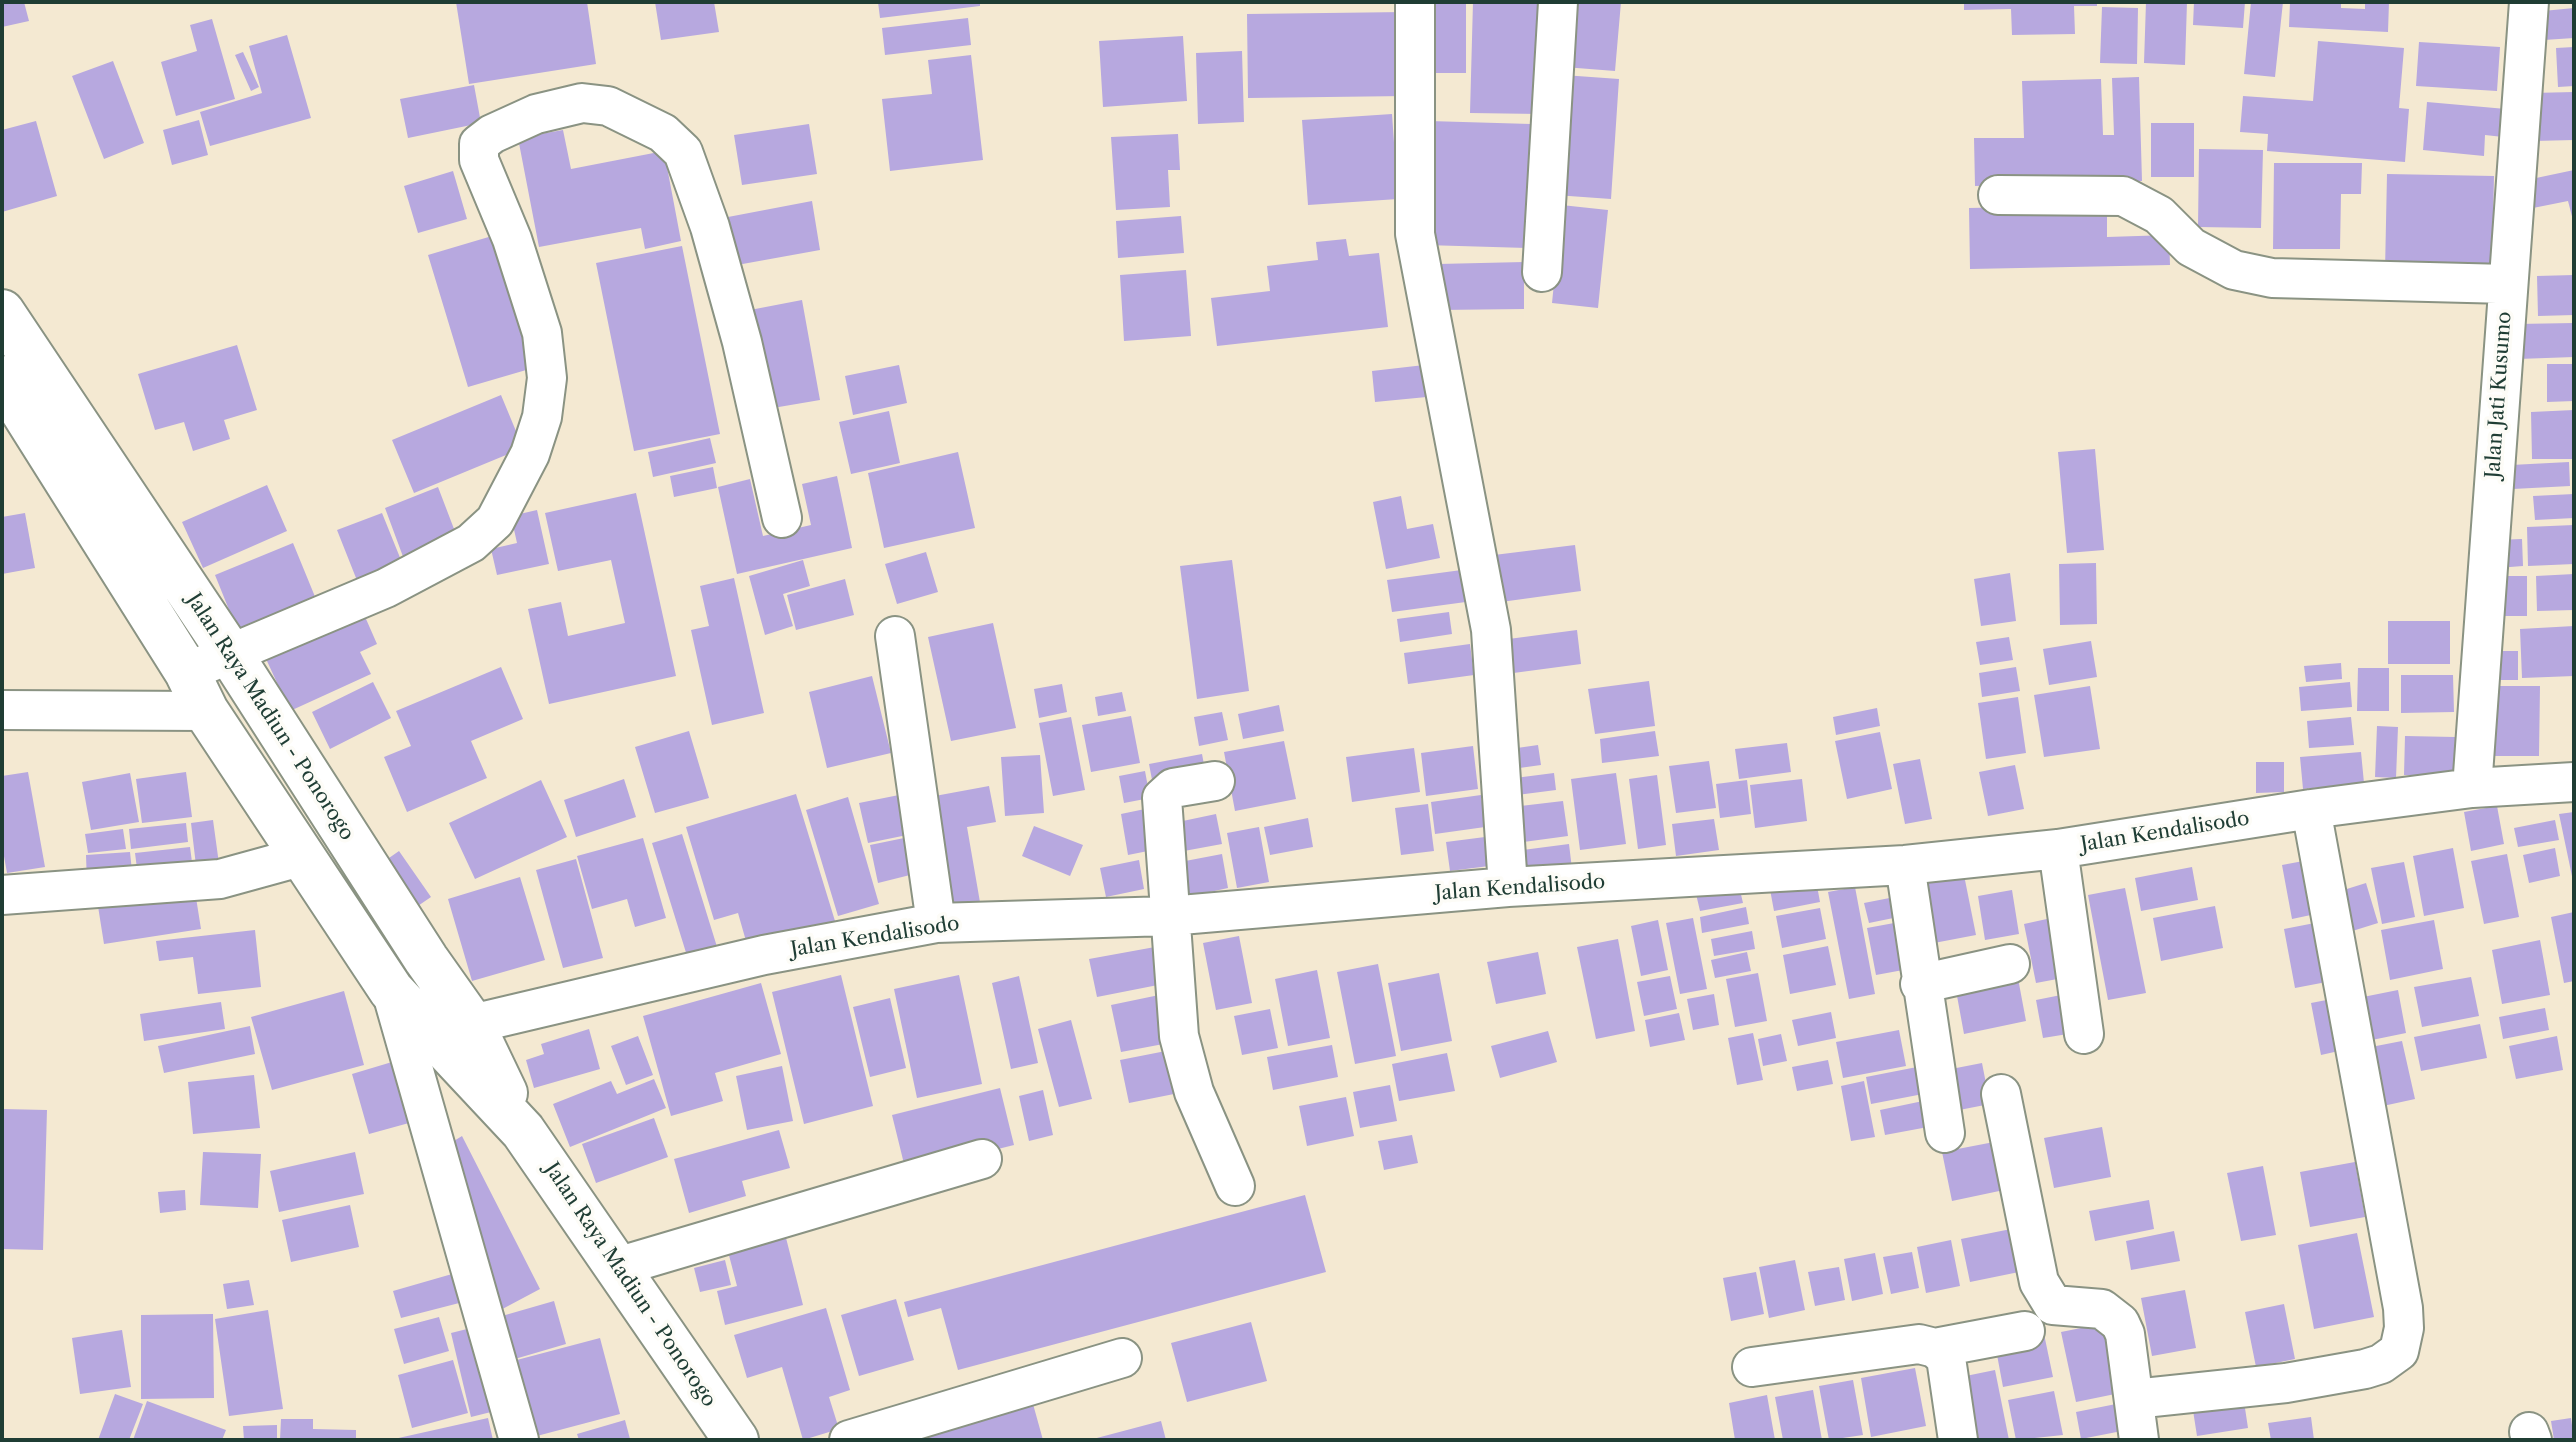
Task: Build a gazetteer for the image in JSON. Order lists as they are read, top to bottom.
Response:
{
  "streets": {
    "highway": ["Jalan Raya Madiun - Ponorogo"],
    "street": ["Jalan Jati Kusumo", "Jalan Kendalisodo"]
  },
  "crossings": [
    ["Jalan Jati Kusumo", "Jalan Kendalisodo"],
    ["Jalan Raya Madiun - Ponorogo", "Jalan Kendalisodo"]
  ]
}
